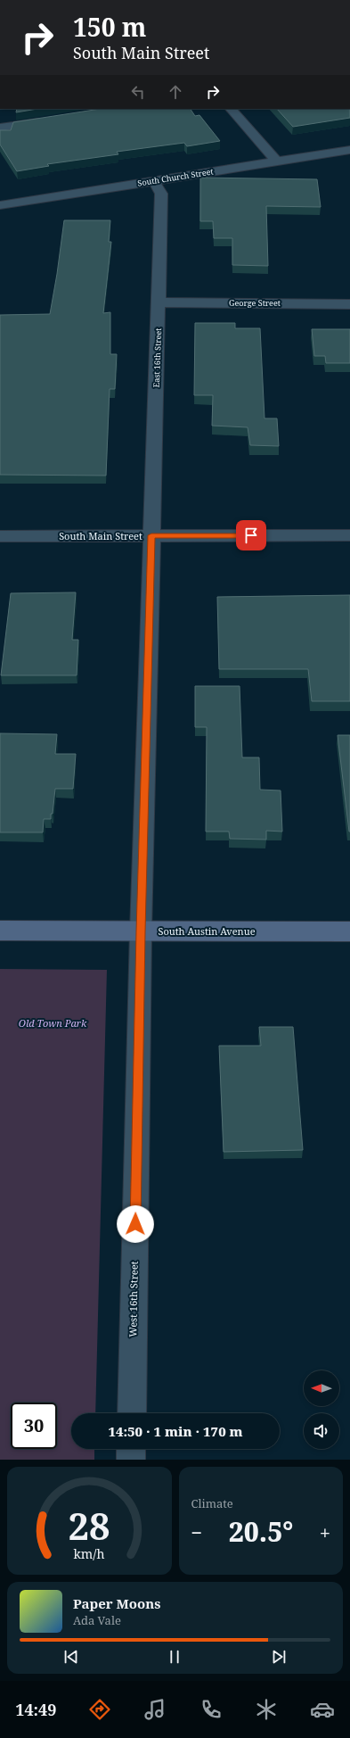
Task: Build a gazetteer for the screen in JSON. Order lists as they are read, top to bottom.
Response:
{
  "streets": {
    "main road": ["South Austin Avenue"],
    "street": [
      "South Church Street",
      "George Street",
      "East 16th Street",
      "South Main Street",
      "West 16th Street"
    ]
  },
  "crossings": [
    ["South Church Street", "East 16th Street"],
    ["George Street", "East 16th Street"],
    ["East 16th Street", "South Main Street"],
    ["East 16th Street", "West 16th Street"],
    ["South Main Street", "West 16th Street"],
    ["South Austin Avenue", "West 16th Street"]
  ],
  "parks": ["Old Town Park"],
  "north": "left",
  "page": {
    "turn": ["150 m", "South Main Street"],
    "limit": "30",
    "trip": "14:50 · 1 min · 170 m",
    "tile": "Climate",
    "heat": ["−", "20.5°", "+"],
    "song": ["Paper Moons", "Ada Vale"],
    "tabs": "14:49",
    "gauge": ["28", "km/h"]
  }
}
